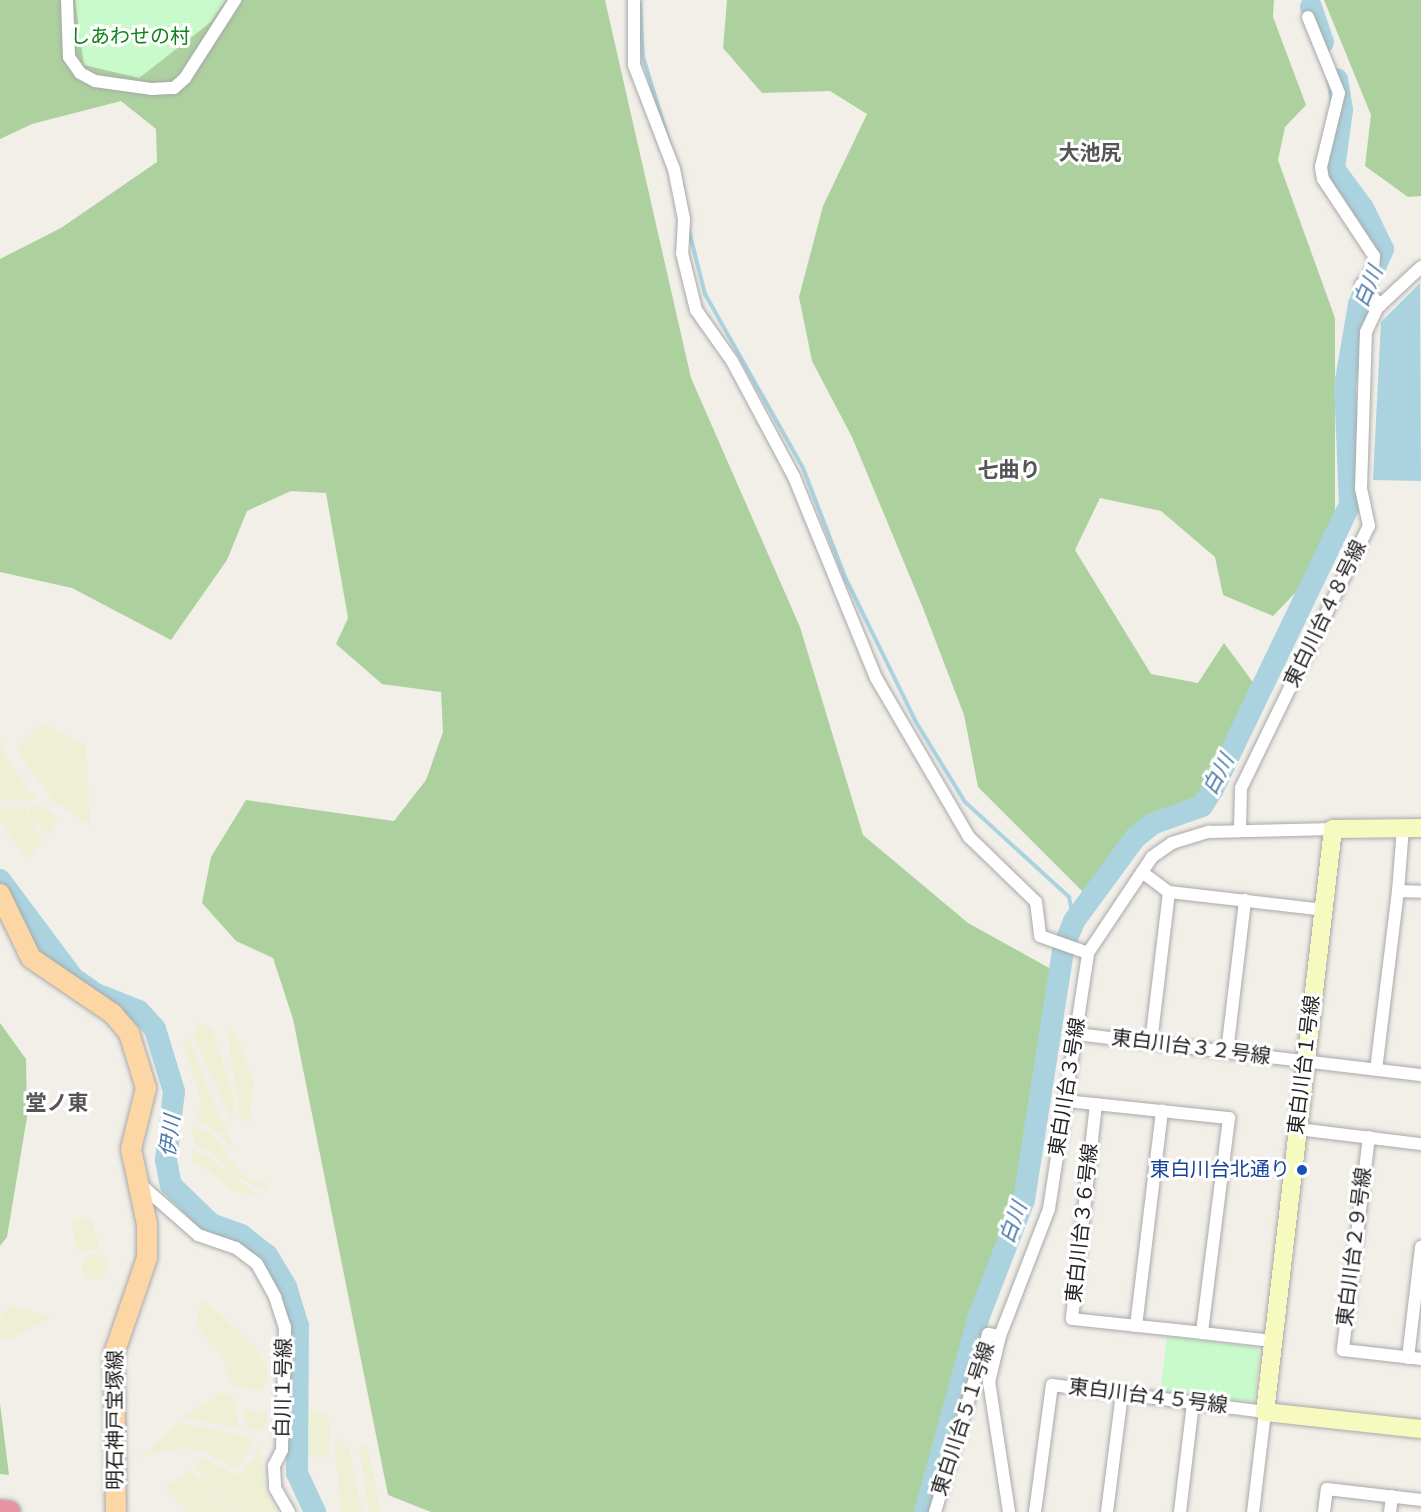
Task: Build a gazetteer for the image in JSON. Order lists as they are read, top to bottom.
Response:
{
  "streets": {
    "main road": ["明石神戸宝塚線"],
    "street": [
      "東白川台４８号線",
      "東白川台３２号線",
      "東白川台１号線",
      "東白川台３号線",
      "東白川台３６号線",
      "東白川台２９号線",
      "白川１号線",
      "東白川台４５号線",
      "東白川台５１号線"
    ]
  },
  "crossings": [
    ["東白川台４８号線", "東白川台３号線"],
    ["東白川台３２号線", "東白川台１号線"],
    ["東白川台３２号線", "東白川台３号線"],
    ["東白川台１号線", "東白川台３号線"],
    ["東白川台１号線", "東白川台３６号線"],
    ["東白川台１号線", "東白川台４５号線"],
    ["東白川台３号線", "東白川台５１号線"],
    ["白川１号線", "明石神戸宝塚線"]
  ],
  "districts": ["大池尻", "七曲り", "堂ノ東"],
  "water": ["白川", "伊川"],
  "parks": ["しあわせの村"],
  "places": ["東白川台北通り"]
}
